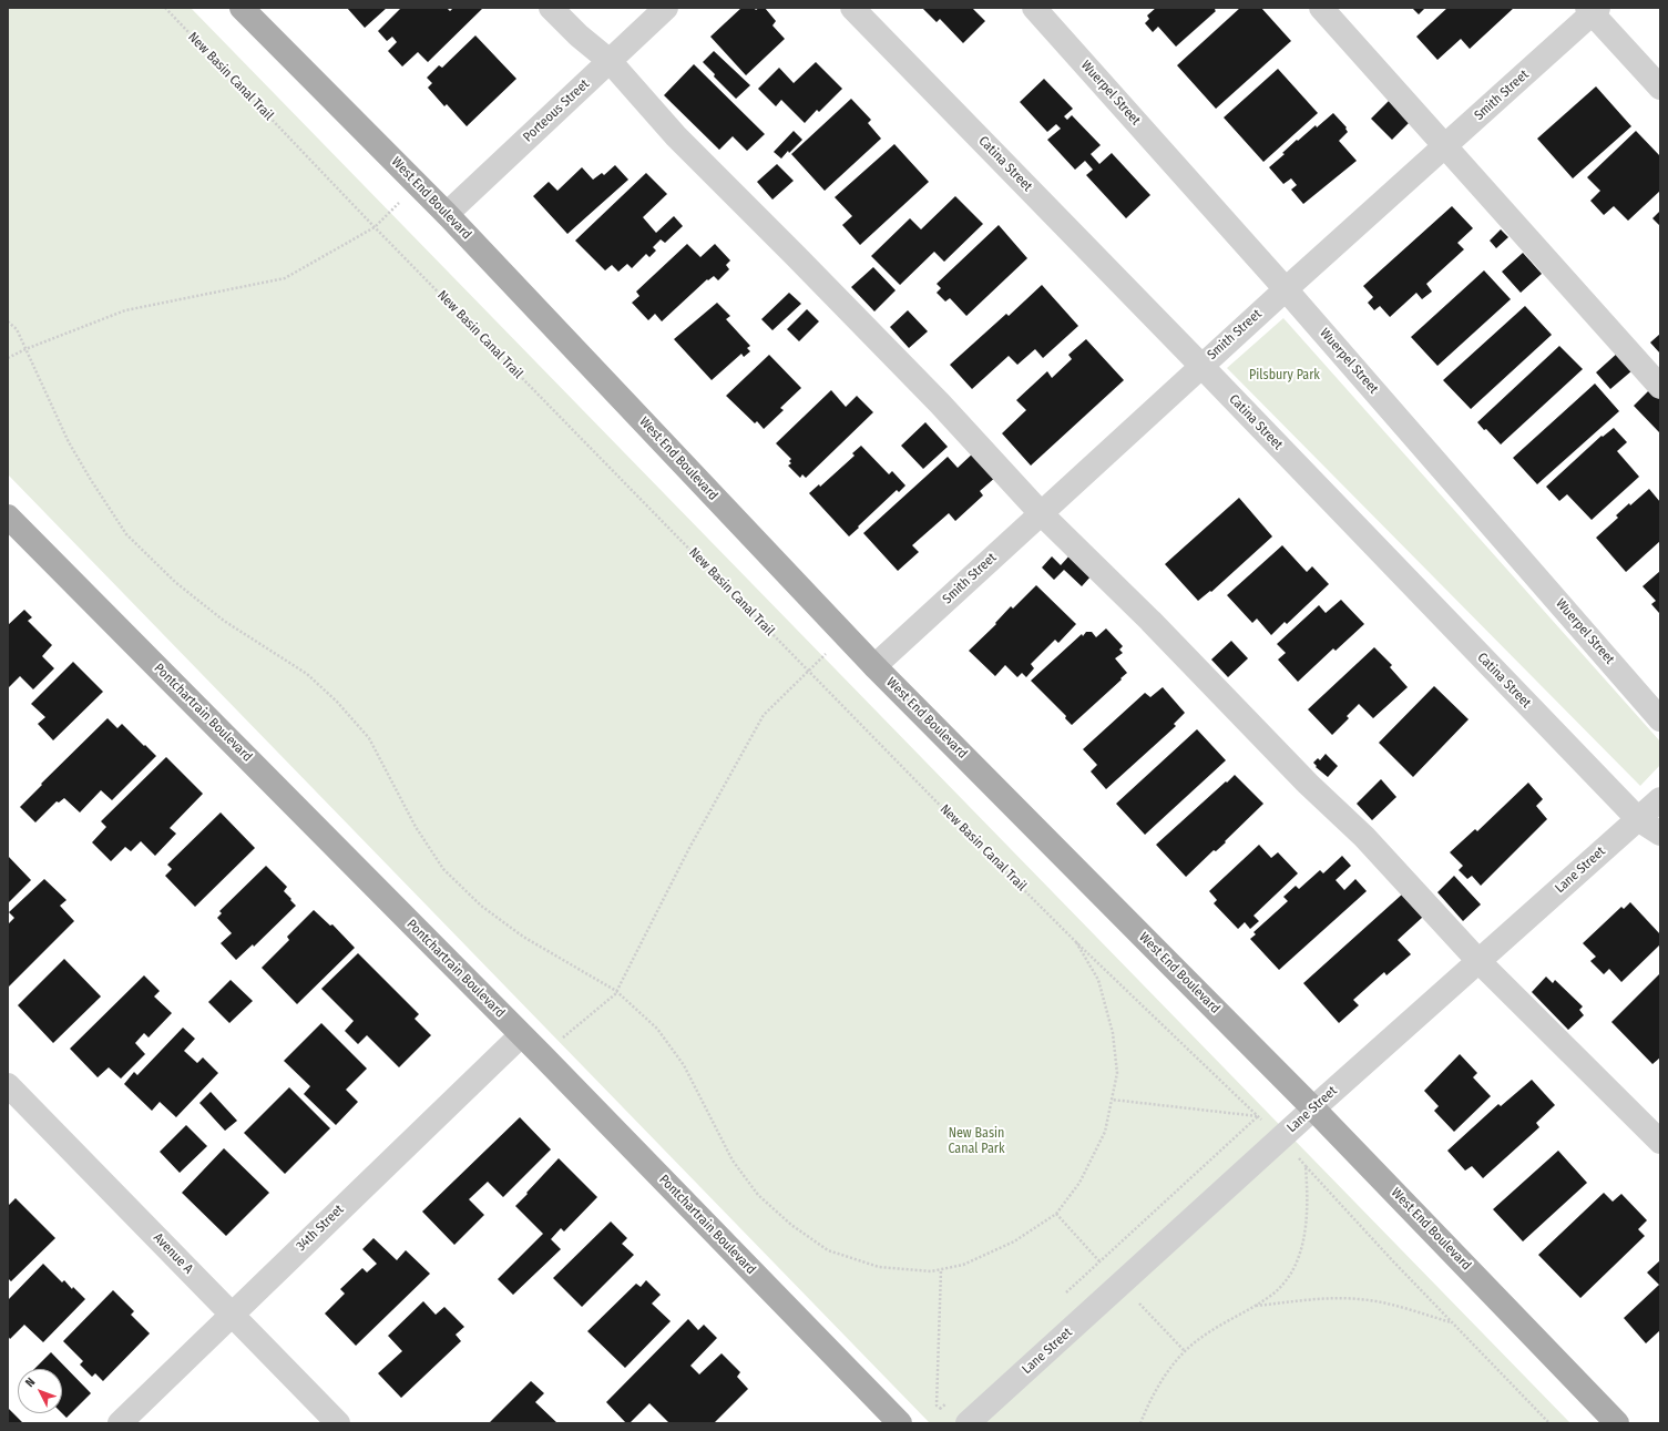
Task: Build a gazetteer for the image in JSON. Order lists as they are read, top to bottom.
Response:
{
  "streets": {
    "main road": ["West End Boulevard", "Pontchartrain Boulevard"],
    "street": [
      "Wuerpel Street",
      "Smith Street",
      "Porteous Street",
      "Catina Street",
      "Lane Street",
      "34th Street",
      "Avenue A"
    ],
    "path": ["New Basin Canal Trail"]
  },
  "crossings": [
    ["New Basin Canal Trail", "Lane Street"],
    ["Wuerpel Street", "Smith Street"],
    ["Smith Street", "Catina Street"],
    ["Smith Street", "West End Boulevard"],
    ["Porteous Street", "West End Boulevard"],
    ["Catina Street", "Lane Street"],
    ["West End Boulevard", "Lane Street"],
    ["Pontchartrain Boulevard", "34th Street"],
    ["34th Street", "Avenue A"]
  ],
  "parks": ["Pilsbury Park", "New Basin Canal Park"],
  "north": "top left"
}
